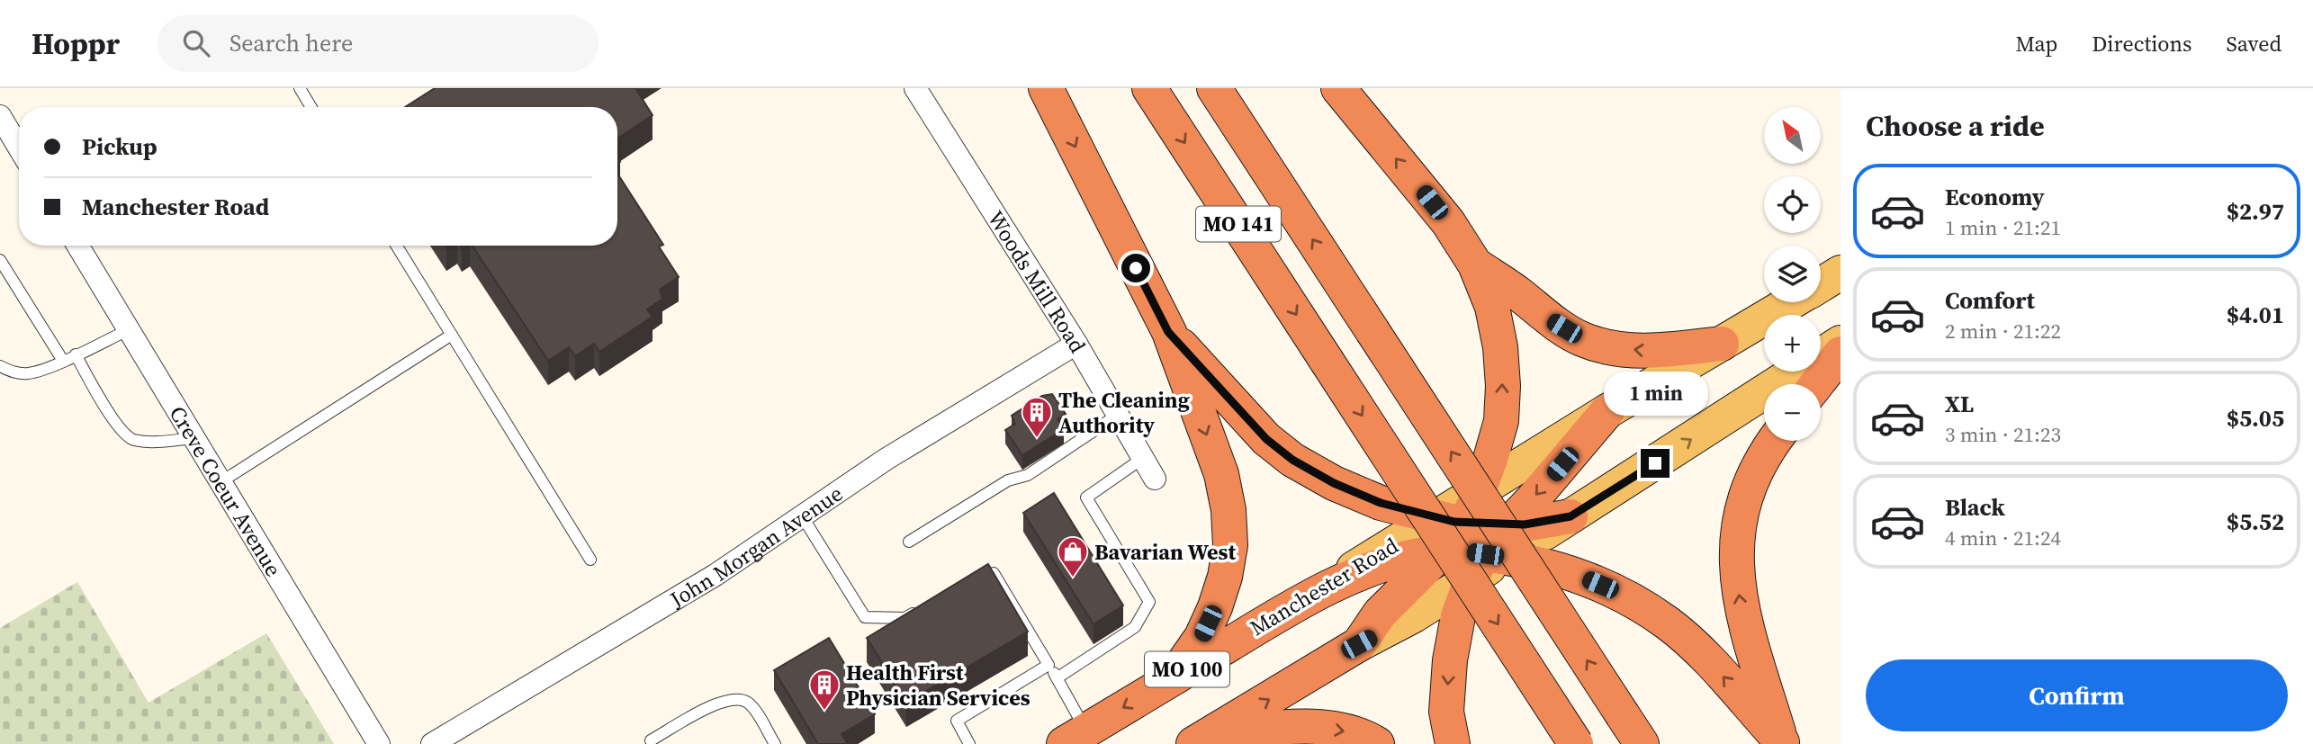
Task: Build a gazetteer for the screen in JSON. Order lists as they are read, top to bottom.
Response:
{
  "streets": {
    "highway": ["MO 141", "Manchester Road", "MO 100"],
    "street": ["Woods Mill Road", "Creve Coeur Avenue", "John Morgan Avenue"]
  },
  "crossings": [
    ["Woods Mill Road", "John Morgan Avenue"]
  ],
  "places": {
    "building": ["The Cleaning Authority", "Health First Physician Services"],
    "shop": ["Bavarian West"]
  },
  "north": "top left",
  "page": {
    "header": "Hoppr",
    "search": "Search here",
    "nav": ["Map", "Directions", "Saved"],
    "heading": "Choose a ride",
    "map_buttons": ["+", "−"],
    "banner": ["Pickup", "Manchester Road"],
    "list": [
      {
        "name": "Economy",
        "note": "1 min · 21:21",
        "value": "$2.97"
      },
      {
        "name": "Comfort",
        "note": "2 min · 21:22",
        "value": "$4.01"
      },
      {
        "name": "XL",
        "note": "3 min · 21:23",
        "value": "$5.05"
      },
      {
        "name": "Black",
        "note": "4 min · 21:24",
        "value": "$5.52"
      }
    ],
    "bubble": "1 min",
    "buttons": "Confirm"
  }
}
